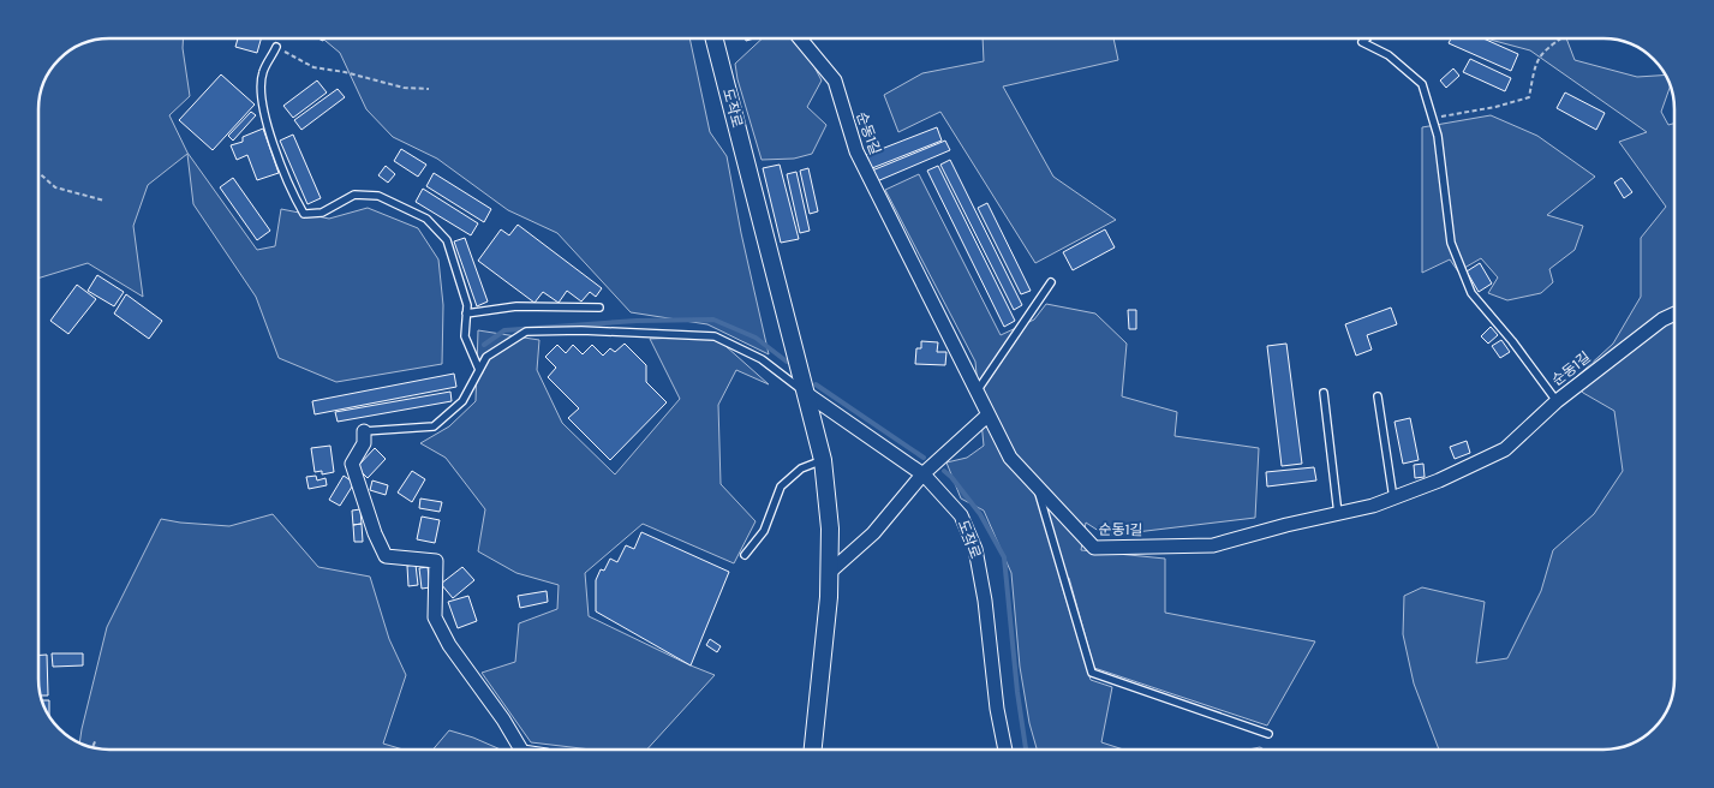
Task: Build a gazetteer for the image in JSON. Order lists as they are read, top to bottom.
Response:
{
  "streets": {
    "street": ["도작로", "순동1길"]
  }
}
